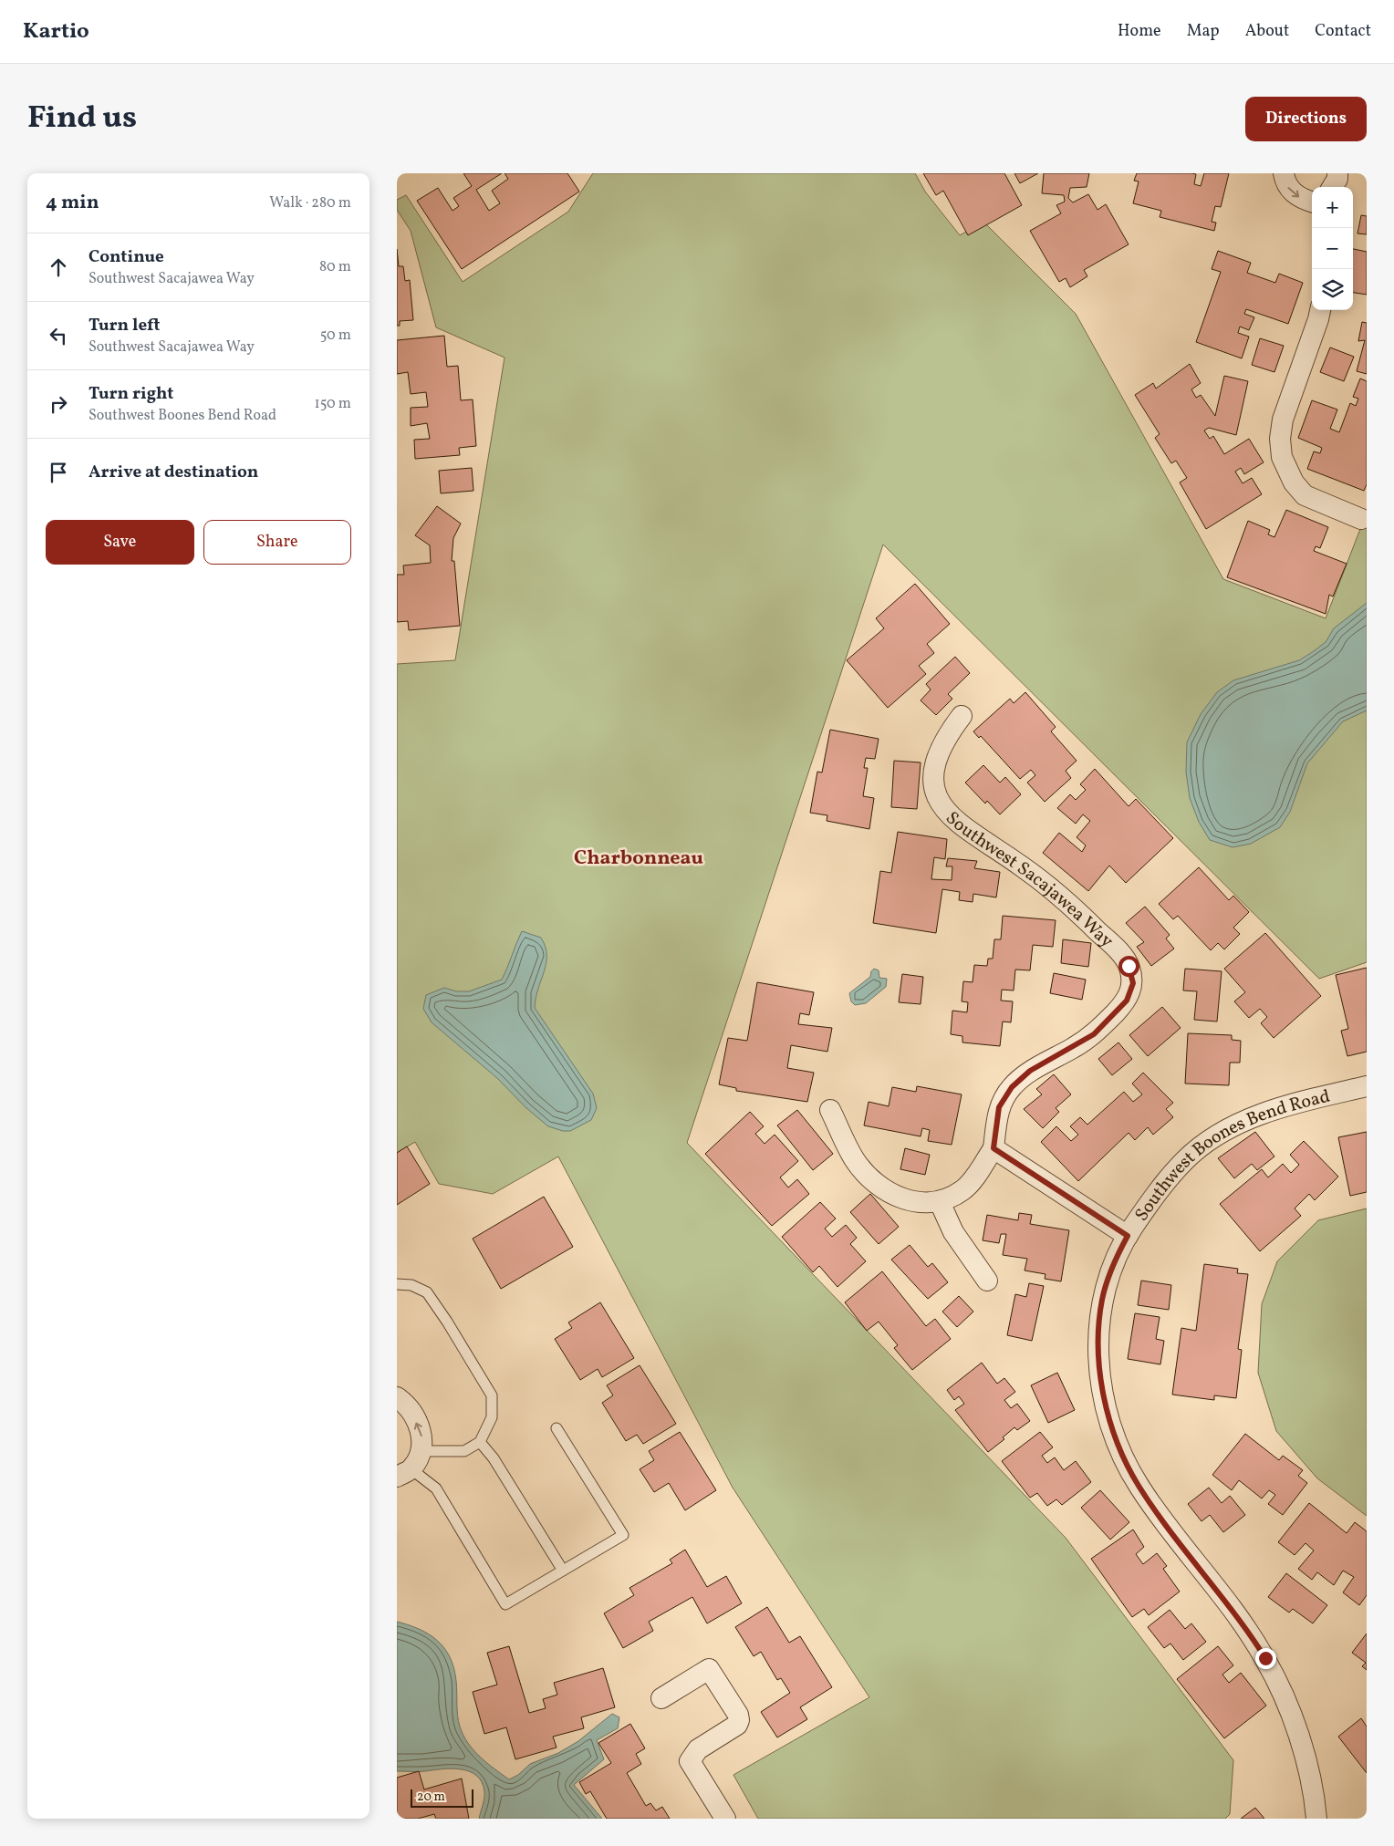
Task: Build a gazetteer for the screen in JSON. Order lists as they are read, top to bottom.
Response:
{
  "streets": {
    "street": ["Southwest Sacajawea Way", "Southwest Boones Bend Road"]
  },
  "districts": ["Charbonneau"],
  "scale_bar": "20 m",
  "page": {
    "header": "Kartio",
    "nav": [
      "Home",
      "Map",
      "About",
      "Contact"
    ],
    "title": "Find us",
    "buttons": [
      "Directions",
      ["Save", "Share"]
    ],
    "heading": ["4 min", "Walk · 280 m"],
    "map_buttons": ["+", "−"],
    "list": [
      ["Continue", "Southwest Sacajawea Way", "80 m"],
      ["Turn left", "Southwest Sacajawea Way", "50 m"],
      ["Turn right", "Southwest Boones Bend Road", "150 m"],
      "Arrive at destination"
    ],
    "scale": "20 m"
  }
}
